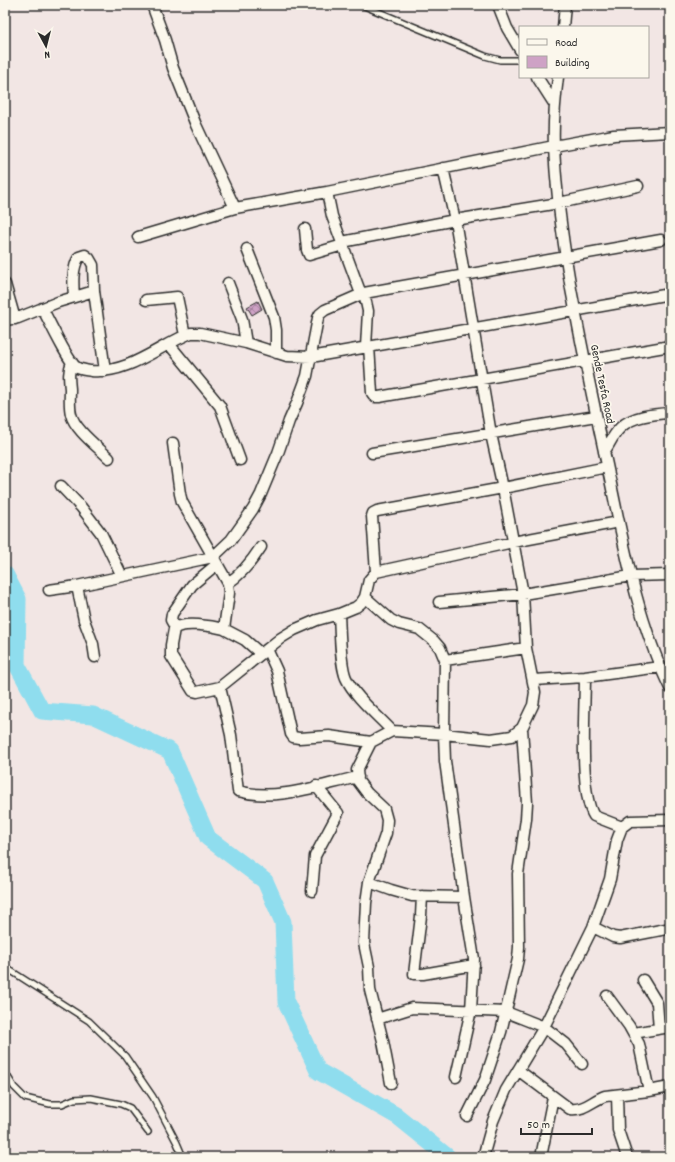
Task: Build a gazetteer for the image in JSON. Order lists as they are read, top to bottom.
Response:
{
  "streets": {
    "street": ["Gende Tesfa Road"]
  },
  "legend": ["Road", "Building"],
  "scale_bar": "50 m",
  "north": "bottom"
}
